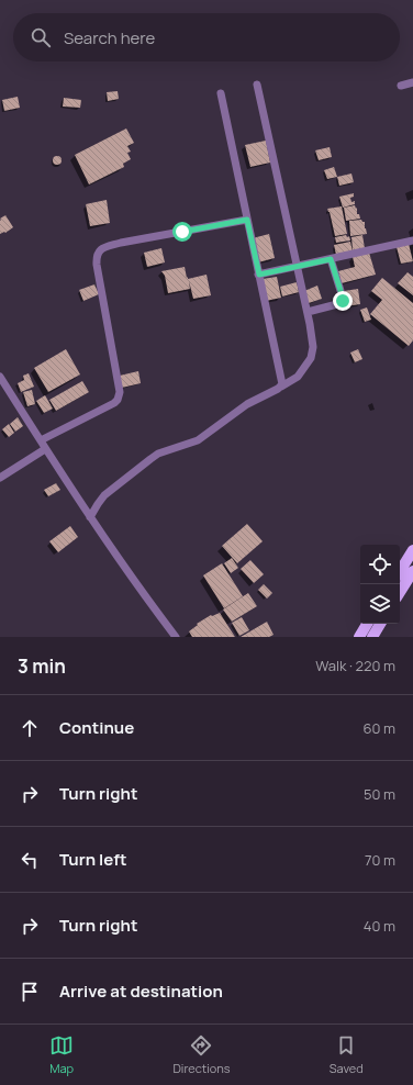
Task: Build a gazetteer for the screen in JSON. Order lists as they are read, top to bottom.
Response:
{
  "page": {
    "search": "Search here",
    "heading": ["3 min", "Walk · 220 m"],
    "list": [
      ["Continue", "60 m"],
      ["Turn right", "50 m"],
      ["Turn left", "70 m"],
      ["Turn right", "40 m"],
      "Arrive at destination"
    ],
    "nav": ["Map", "Directions", "Saved"]
  }
}
